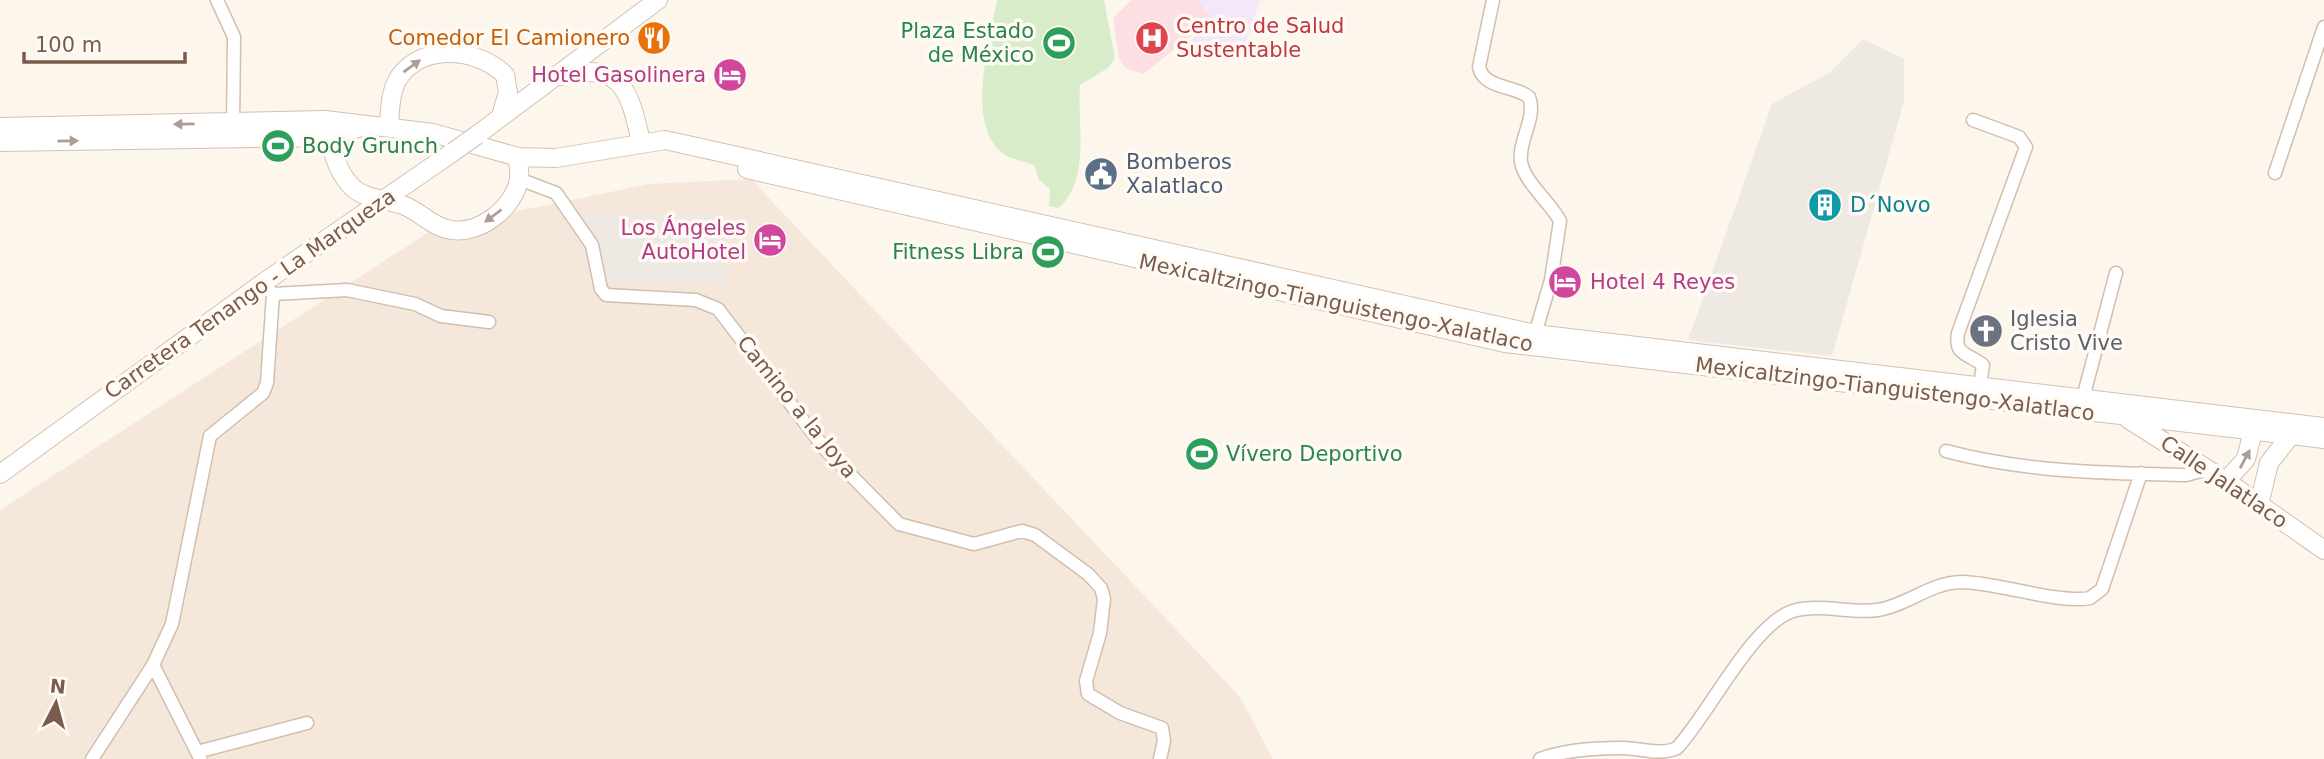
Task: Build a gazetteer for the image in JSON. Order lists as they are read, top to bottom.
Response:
{
  "streets": {
    "main road": ["Carretera Tenango - La Marqueza", "Mexicaltzingo-Tianguistengo-Xalatlaco", "Calle Jalatlaco"],
    "street": ["Camino a la Joya"]
  },
  "crossings": [
    ["Mexicaltzingo-Tianguistengo-Xalatlaco", "Calle Jalatlaco"]
  ],
  "places": {
    "restaurant": ["Comedor El Camionero"],
    "hospital": ["Centro de Salud Sustentable"],
    "sports": [
      "Plaza Estado de México",
      "Body Grunch",
      "Fitness Libra",
      "Vívero Deportivo"
    ],
    "hotel": ["Hotel Gasolinera", "Los Ángeles AutoHotel", "Hotel 4 Reyes"],
    "public building": ["Bomberos Xalatlaco"],
    "building": ["D´Novo"],
    "church": ["Iglesia Cristo Vive"]
  },
  "scale_bar": "100 m",
  "north": "top"
}
